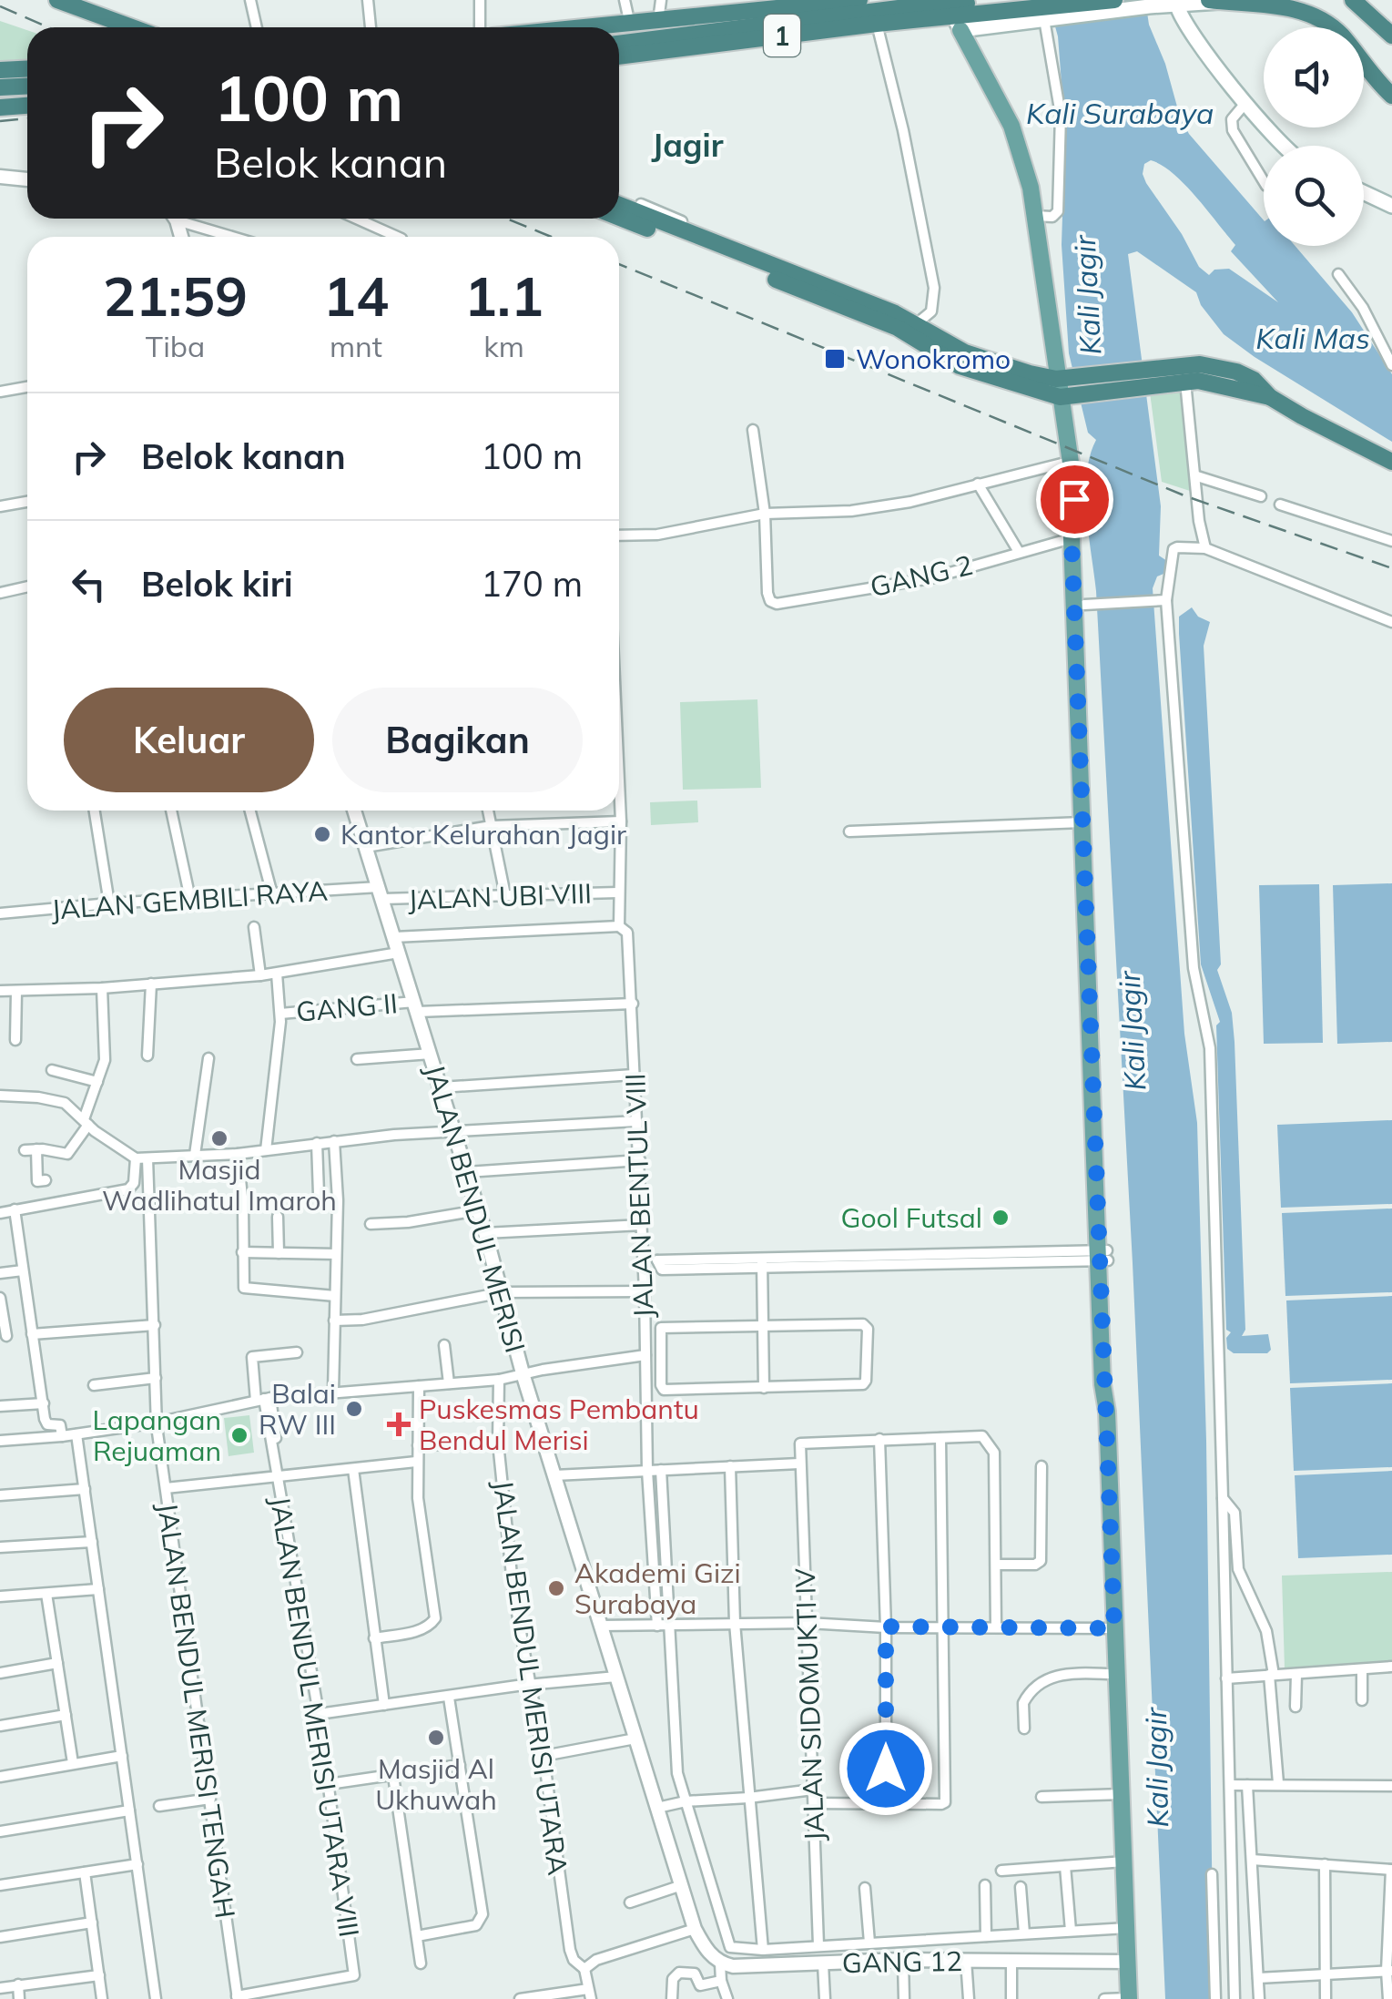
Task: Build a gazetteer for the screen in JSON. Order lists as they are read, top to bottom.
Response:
{
  "streets": {
    "highway": ["1"],
    "street": [
      "GANG 2",
      "JALAN UBI VIII",
      "JALAN GEMBILI RAYA",
      "GANG II",
      "JALAN BENTUL VIII",
      "JALAN BENDUL MERISI",
      "JALAN BENDUL MERISI UTARA",
      "JALAN SIDOMUKTI IV",
      "JALAN BENDUL MERISI TENGAH",
      "JALAN BENDUL MERISI UTARA VIII",
      "GANG 12"
    ]
  },
  "crossings": [
    ["JALAN UBI VIII", "JALAN GEMBILI RAYA"],
    ["JALAN UBI VIII", "JALAN BENDUL MERISI"],
    ["JALAN GEMBILI RAYA", "JALAN BENDUL MERISI"],
    ["GANG II", "JALAN BENTUL VIII"],
    ["GANG II", "JALAN BENDUL MERISI"],
    ["JALAN BENDUL MERISI TENGAH", "JALAN BENDUL MERISI UTARA VIII"]
  ],
  "districts": ["Jagir"],
  "water": ["Kali Surabaya", "Kali Jagir", "Kali Mas"],
  "places": {
    "transit": ["Wonokromo"],
    "other": [
      "Kantor Kelurahan Jagir",
      "Masjid Wadlihatul Imaroh",
      "Gool Futsal",
      "Balai RW III",
      "Lapangan Rejuaman",
      "Akademi Gizi Surabaya",
      "Masjid Al Ukhuwah"
    ],
    "health": ["Puskesmas Pembantu Bendul Merisi"]
  },
  "page": {
    "turn": ["100 m", "Belok kanan"],
    "eta": [
      "21:59",
      "Tiba",
      "14",
      "mnt",
      "1.1",
      "km"
    ],
    "list": [
      {
        "name": "Belok kanan",
        "value": "100 m"
      },
      {
        "name": "Belok kiri",
        "value": "170 m"
      }
    ],
    "buttons": ["Keluar", "Bagikan"]
  }
}
